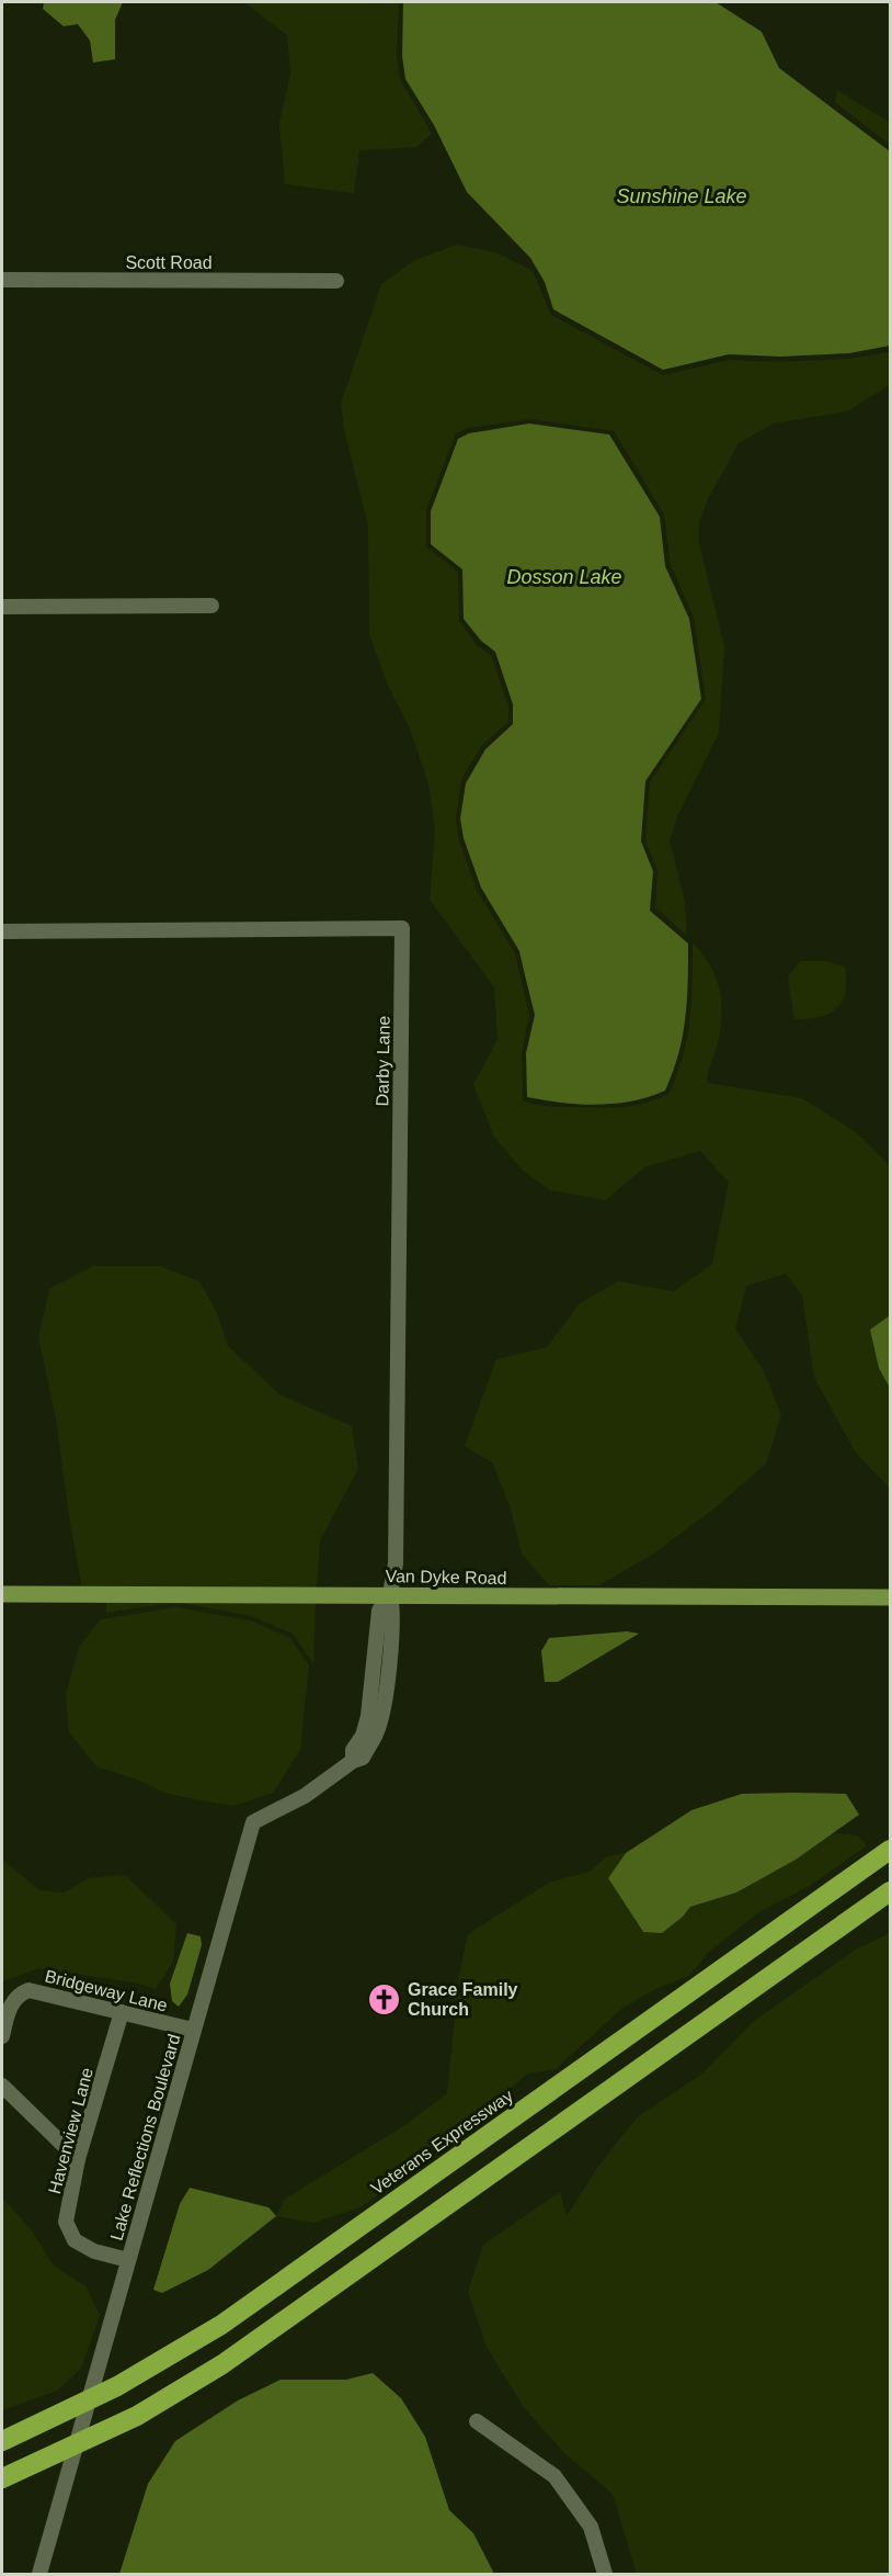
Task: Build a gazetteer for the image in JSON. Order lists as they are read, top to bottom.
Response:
{
  "streets": {
    "highway": ["Veterans Expressway"],
    "main road": ["Van Dyke Road"],
    "street": [
      "Scott Road",
      "Darby Lane",
      "Bridgeway Lane",
      "Havenview Lane",
      "Lake Reflections Boulevard"
    ]
  },
  "crossings": [
    ["Darby Lane", "Van Dyke Road"],
    ["Darby Lane", "Lake Reflections Boulevard"],
    ["Van Dyke Road", "Lake Reflections Boulevard"],
    ["Bridgeway Lane", "Havenview Lane"],
    ["Bridgeway Lane", "Lake Reflections Boulevard"],
    ["Havenview Lane", "Lake Reflections Boulevard"]
  ],
  "water": ["Sunshine Lake", "Dosson Lake"],
  "places": {
    "church": ["Grace Family Church"]
  }
}
